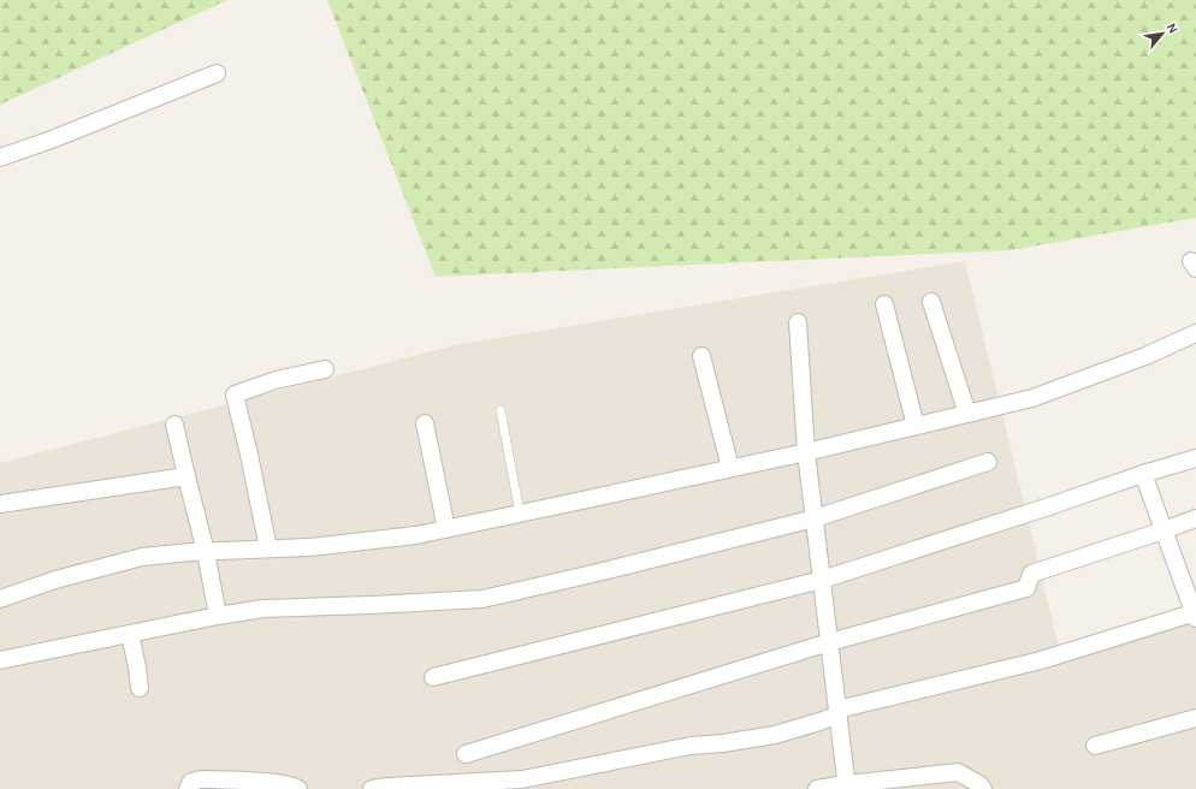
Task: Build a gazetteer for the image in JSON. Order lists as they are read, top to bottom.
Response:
{
  "north": "top right"
}
